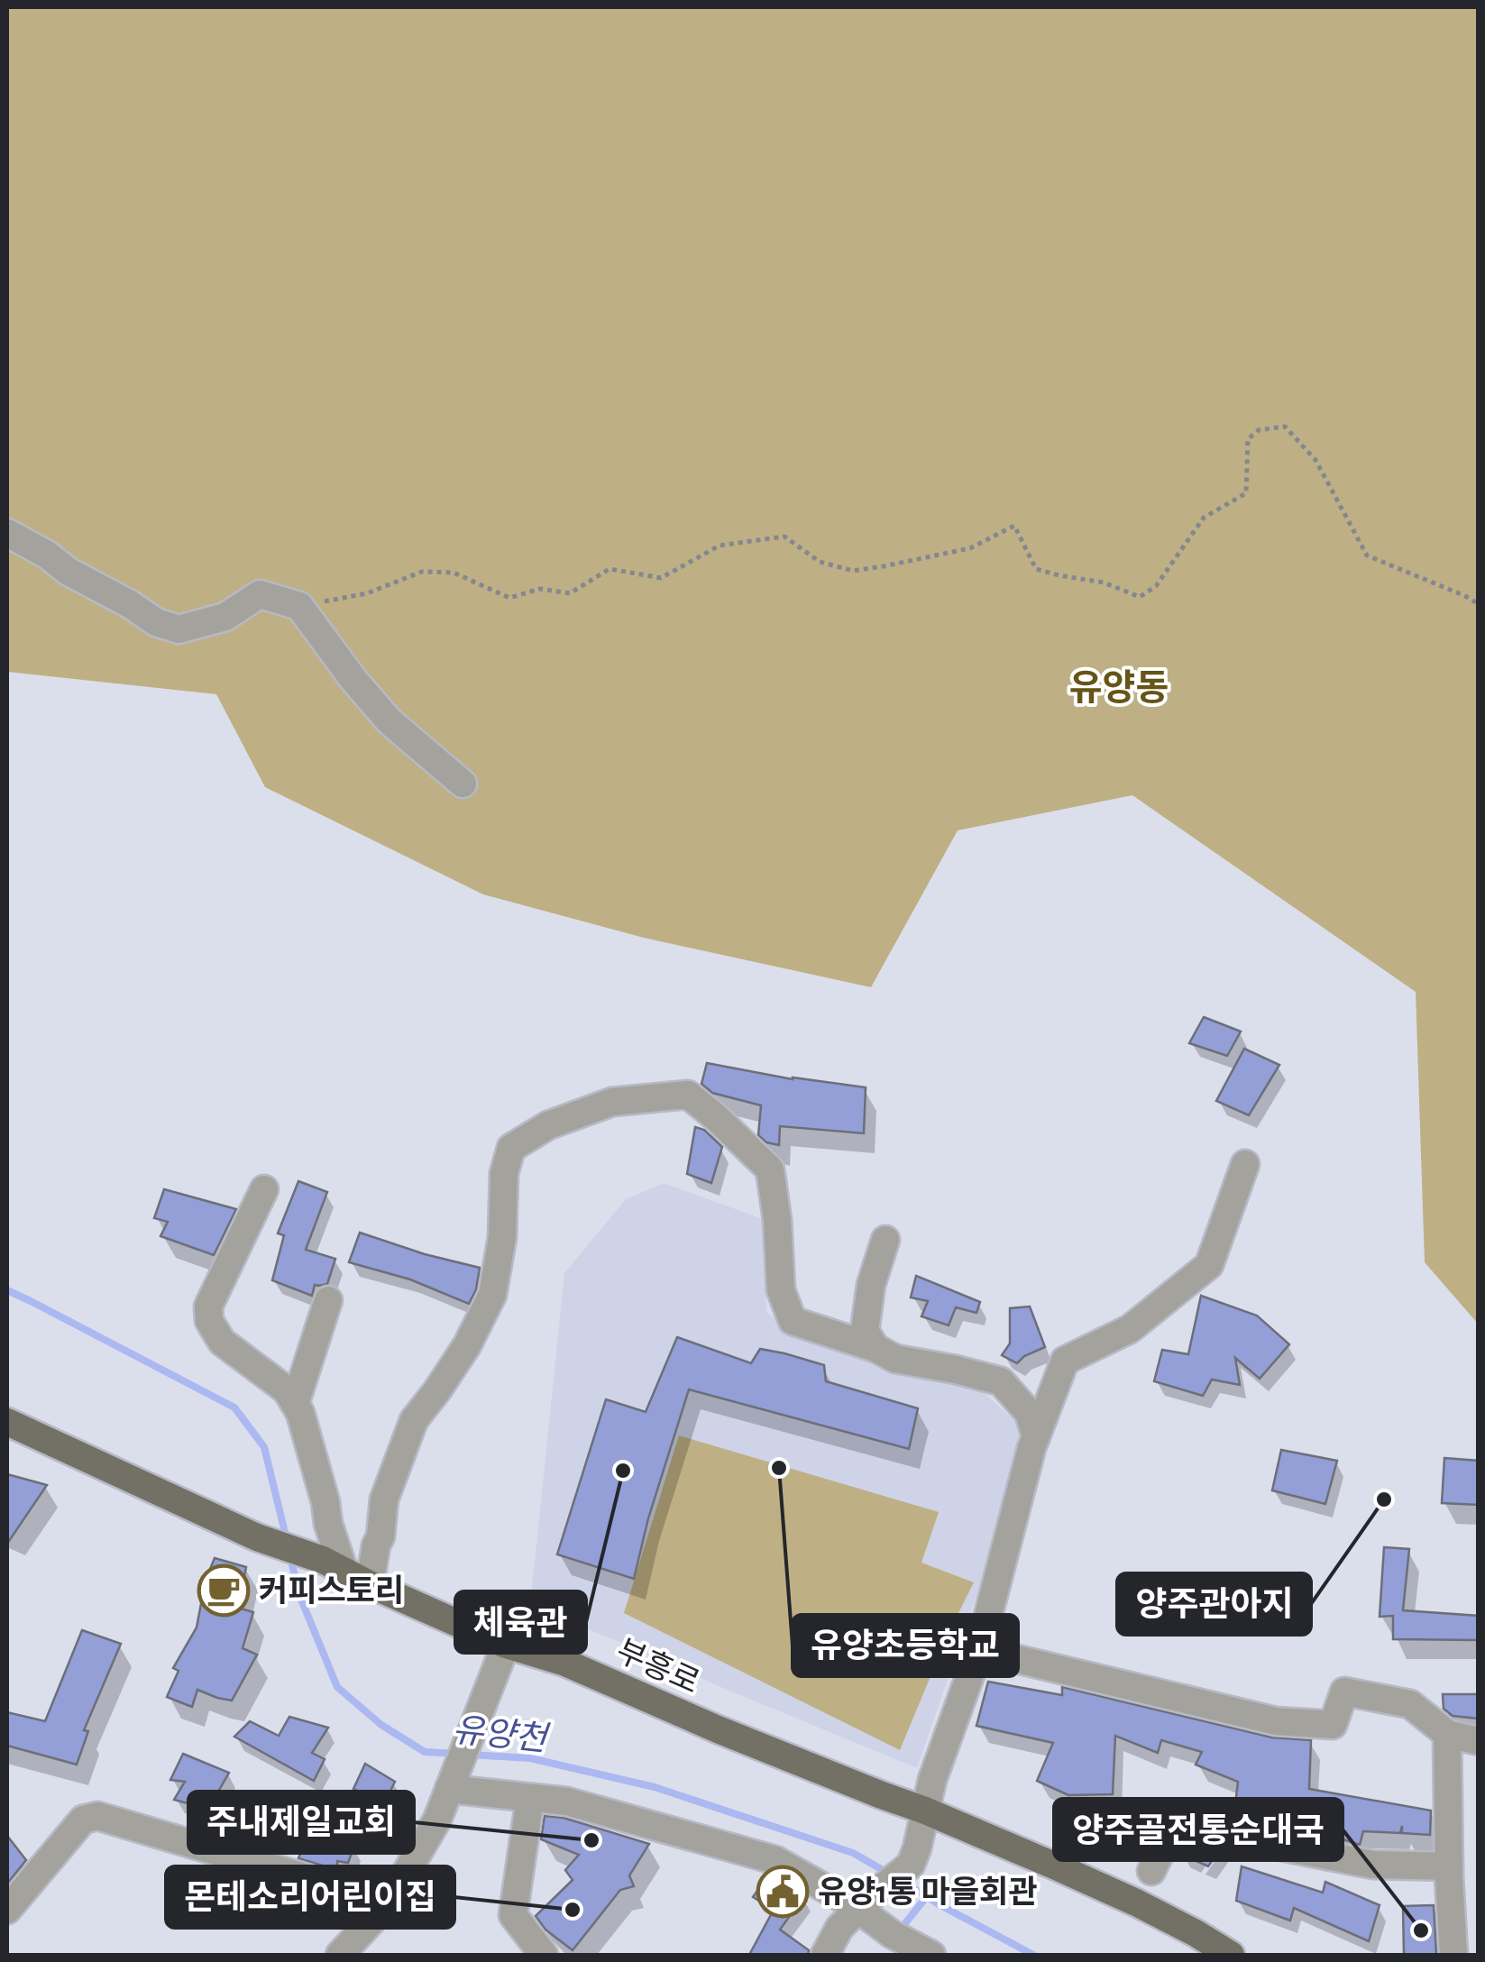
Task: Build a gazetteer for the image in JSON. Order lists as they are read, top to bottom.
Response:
{
  "streets": {
    "main road": ["부흥로"]
  },
  "districts": ["유양동"],
  "water": ["유양천"],
  "places": {
    "other": [
      "유양초등학교",
      "체육관",
      "양주관아지",
      "주내제일교회",
      "몬테소리어린이집",
      "양주골전통순대국"
    ],
    "cafe": ["커피스토리"],
    "public building": ["유양1통 마을회관"]
  }
}
